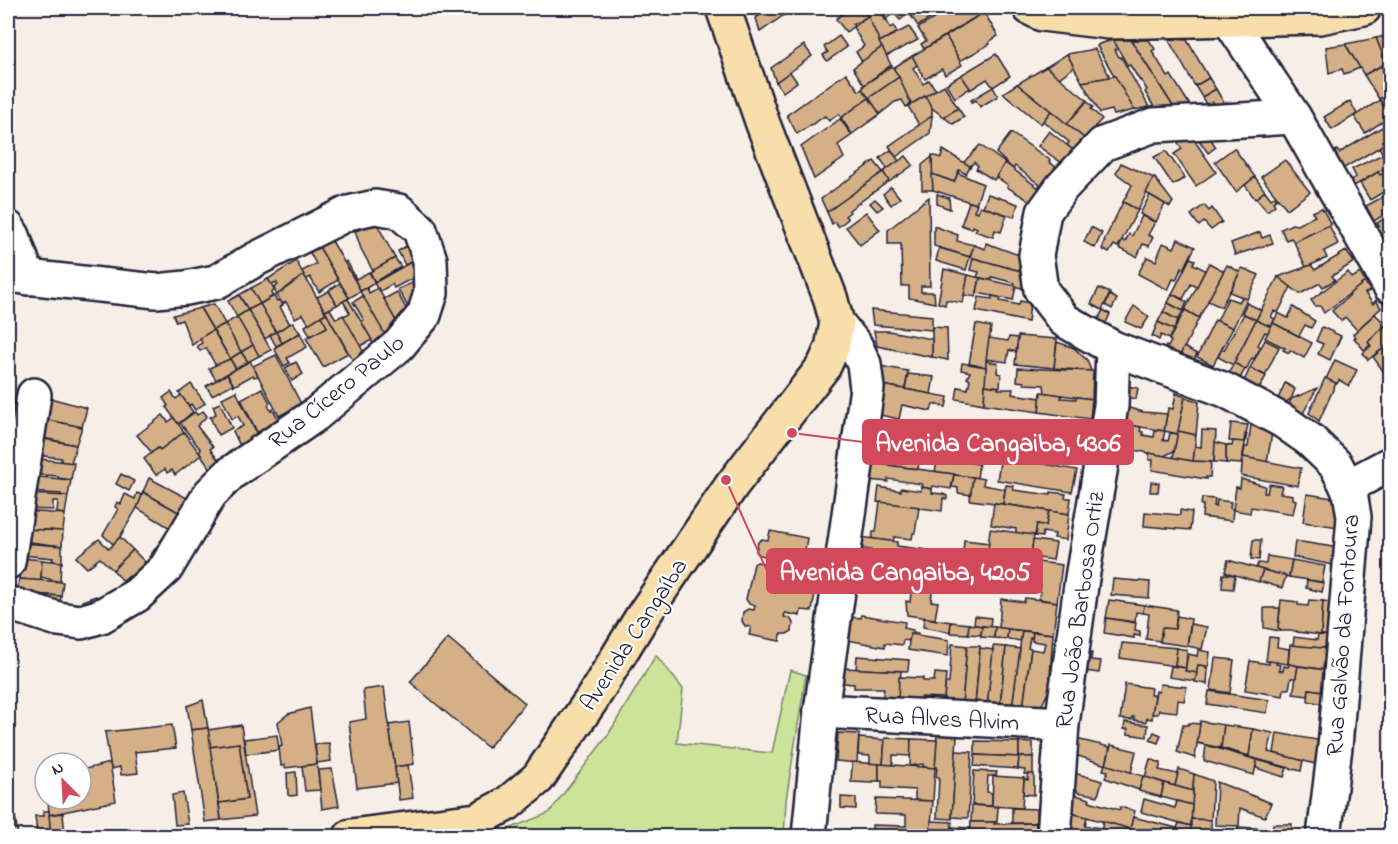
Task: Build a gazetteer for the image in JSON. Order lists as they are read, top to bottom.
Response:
{
  "streets": {
    "main road": ["Avenida Cangaíba"],
    "street": [
      "Rua Cícero Paulo",
      "Rua João Barbosa Ortiz",
      "Rua Galvão da Fontoura",
      "Rua Alves Alvim"
    ]
  },
  "crossings": [
    ["Rua João Barbosa Ortiz", "Rua Galvão da Fontoura"],
    ["Rua João Barbosa Ortiz", "Rua Alves Alvim"]
  ],
  "places": ["Avenida Cangaiba, 4306", "Avenida Cangaiba, 4205"],
  "north": "top left"
}
